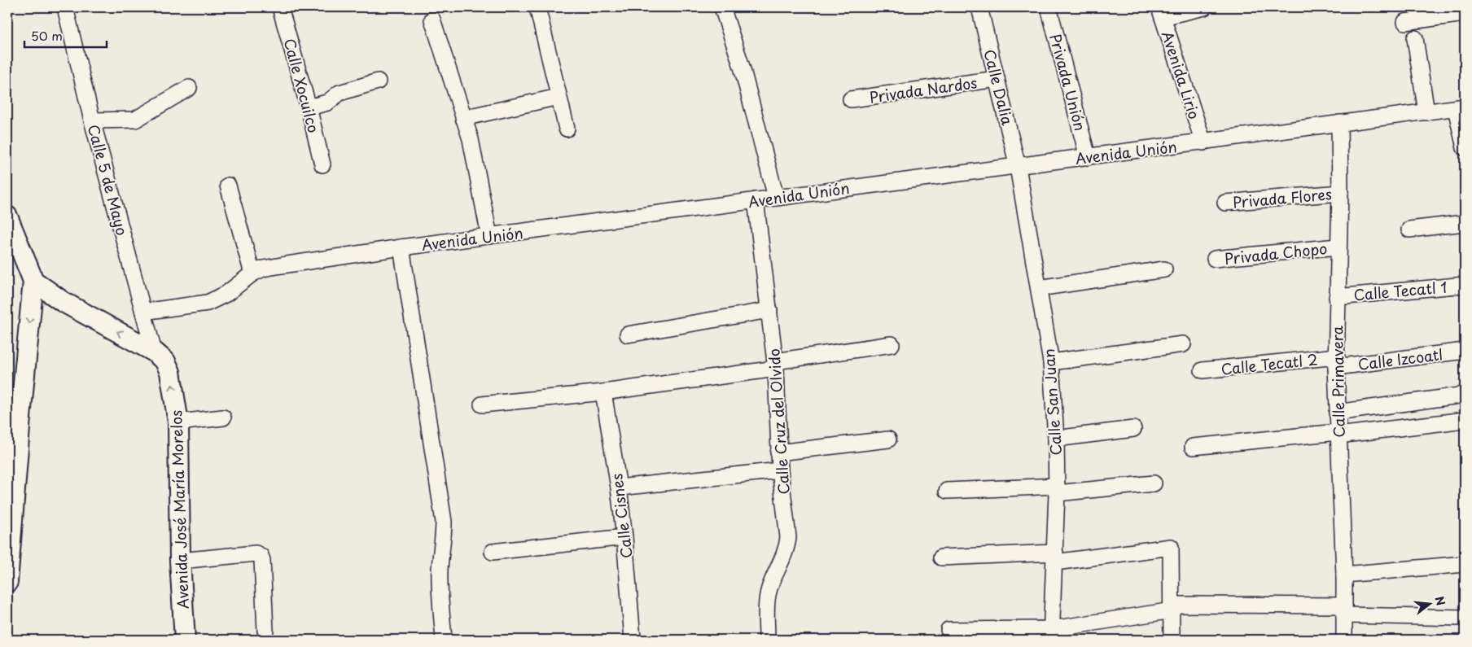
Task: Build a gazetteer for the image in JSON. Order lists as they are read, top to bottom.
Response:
{
  "streets": {
    "main road": ["Avenida José María Morelos"],
    "street": [
      "Avenida Lirio",
      "Privada Unión",
      "Calle Xocuilco",
      "Calle Dalia",
      "Privada Nardos",
      "Avenida Unión",
      "Calle 5 de Mayo",
      "Privada Flores",
      "Privada Chopo",
      "Calle Tecatl 1",
      "Calle Izcoatl",
      "Calle Tecatl 2",
      "Calle Primavera",
      "Calle San Juan",
      "Calle Cruz del Olvido",
      "Calle Cisnes"
    ]
  },
  "crossings": [
    ["Avenida Lirio", "Avenida Unión"],
    ["Privada Unión", "Avenida Unión"],
    ["Calle Dalia", "Privada Nardos"],
    ["Calle Dalia", "Avenida Unión"],
    ["Calle Dalia", "Calle San Juan"],
    ["Avenida Unión", "Calle 5 de Mayo"],
    ["Avenida Unión", "Calle Primavera"],
    ["Avenida Unión", "Calle San Juan"],
    ["Avenida Unión", "Calle Cruz del Olvido"],
    ["Calle 5 de Mayo", "Avenida José María Morelos"],
    ["Privada Flores", "Calle Primavera"],
    ["Privada Chopo", "Calle Primavera"],
    ["Calle Tecatl 1", "Calle Primavera"],
    ["Calle Izcoatl", "Calle Tecatl 2"],
    ["Calle Izcoatl", "Calle Primavera"],
    ["Calle Tecatl 2", "Calle Primavera"]
  ],
  "one_way": ["Avenida José María Morelos"],
  "scale_bar": "50 m",
  "north": "right"
}
